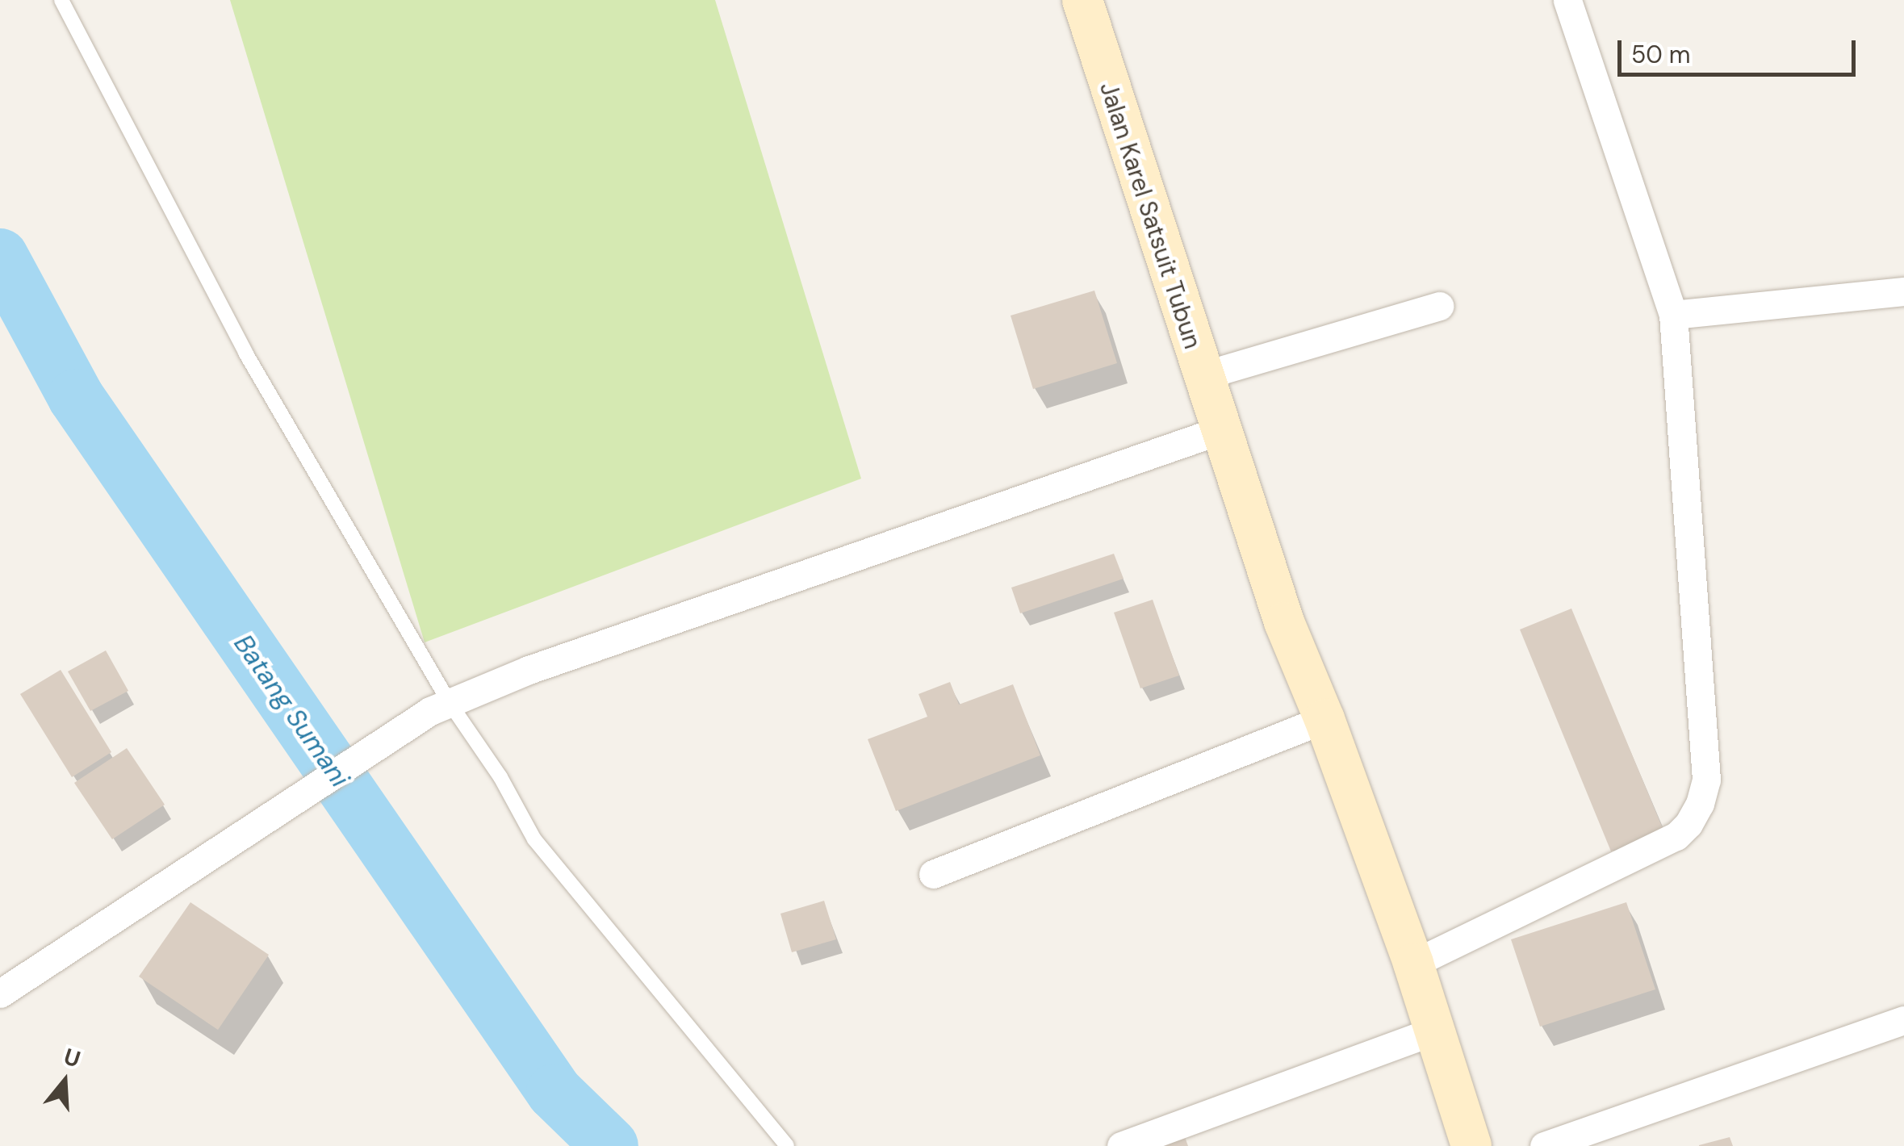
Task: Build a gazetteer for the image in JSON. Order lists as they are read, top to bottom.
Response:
{
  "streets": {
    "street": ["Jalan Karel Satsuit Tubun"]
  },
  "water": ["Batang Sumani"],
  "scale_bar": "50 m",
  "north": "top"
}
